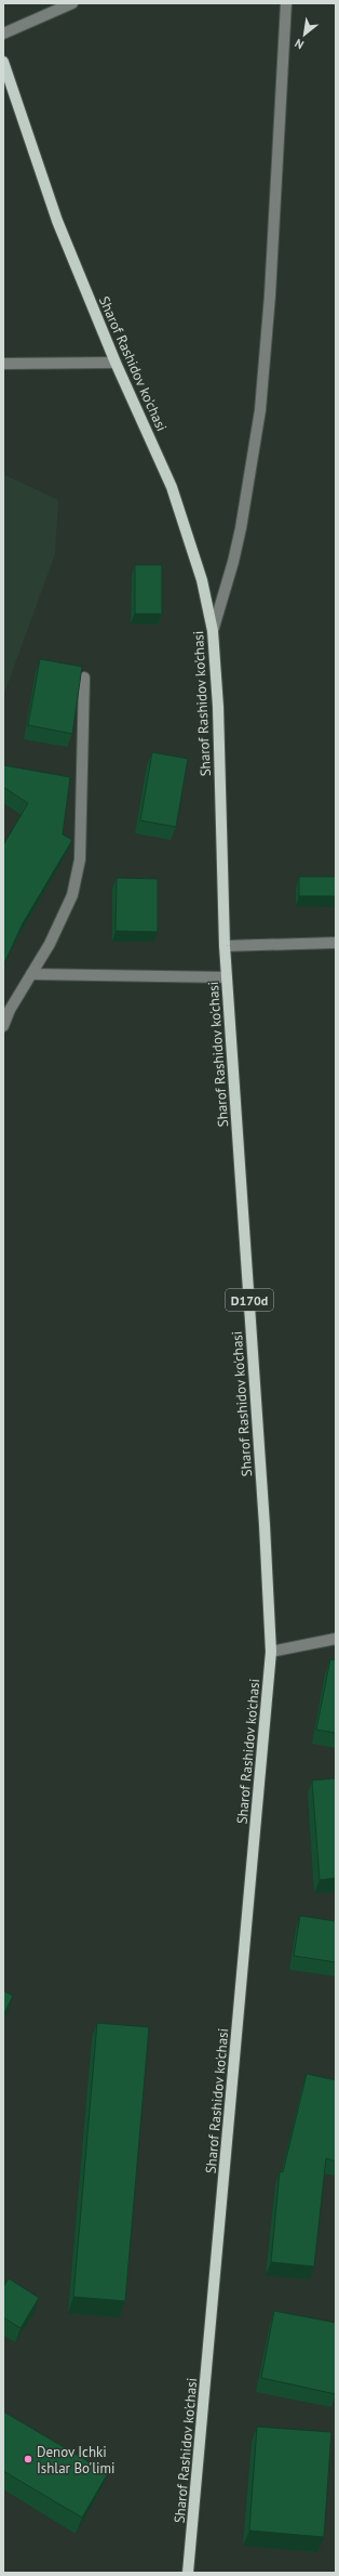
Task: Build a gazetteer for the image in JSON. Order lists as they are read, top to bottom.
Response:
{
  "streets": {
    "main road": ["Sharof Rashidov ko'chasi", "D170d"]
  },
  "places": ["Denov Ichki Ishlar Bo'limi"],
  "north": "bottom left"
}
